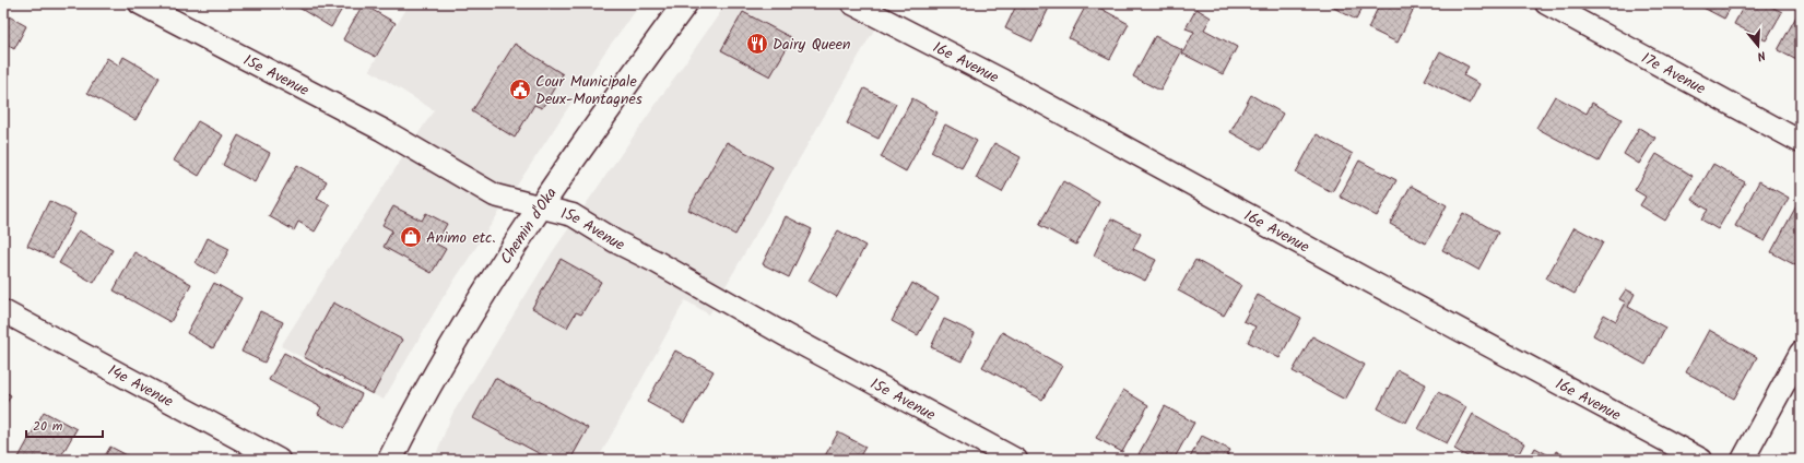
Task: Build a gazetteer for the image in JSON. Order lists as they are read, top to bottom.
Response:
{
  "streets": {
    "main road": ["Chemin d'Oka"],
    "street": [
      "16e Avenue",
      "17e Avenue",
      "15e Avenue",
      "14e Avenue"
    ]
  },
  "crossings": [
    ["15e Avenue", "Chemin d'Oka"]
  ],
  "places": {
    "restaurant": ["Dairy Queen"],
    "public building": ["Cour Municipale Deux-Montagnes"],
    "shop": ["Animo etc."]
  },
  "scale_bar": "20 m",
  "north": "bottom"
}
